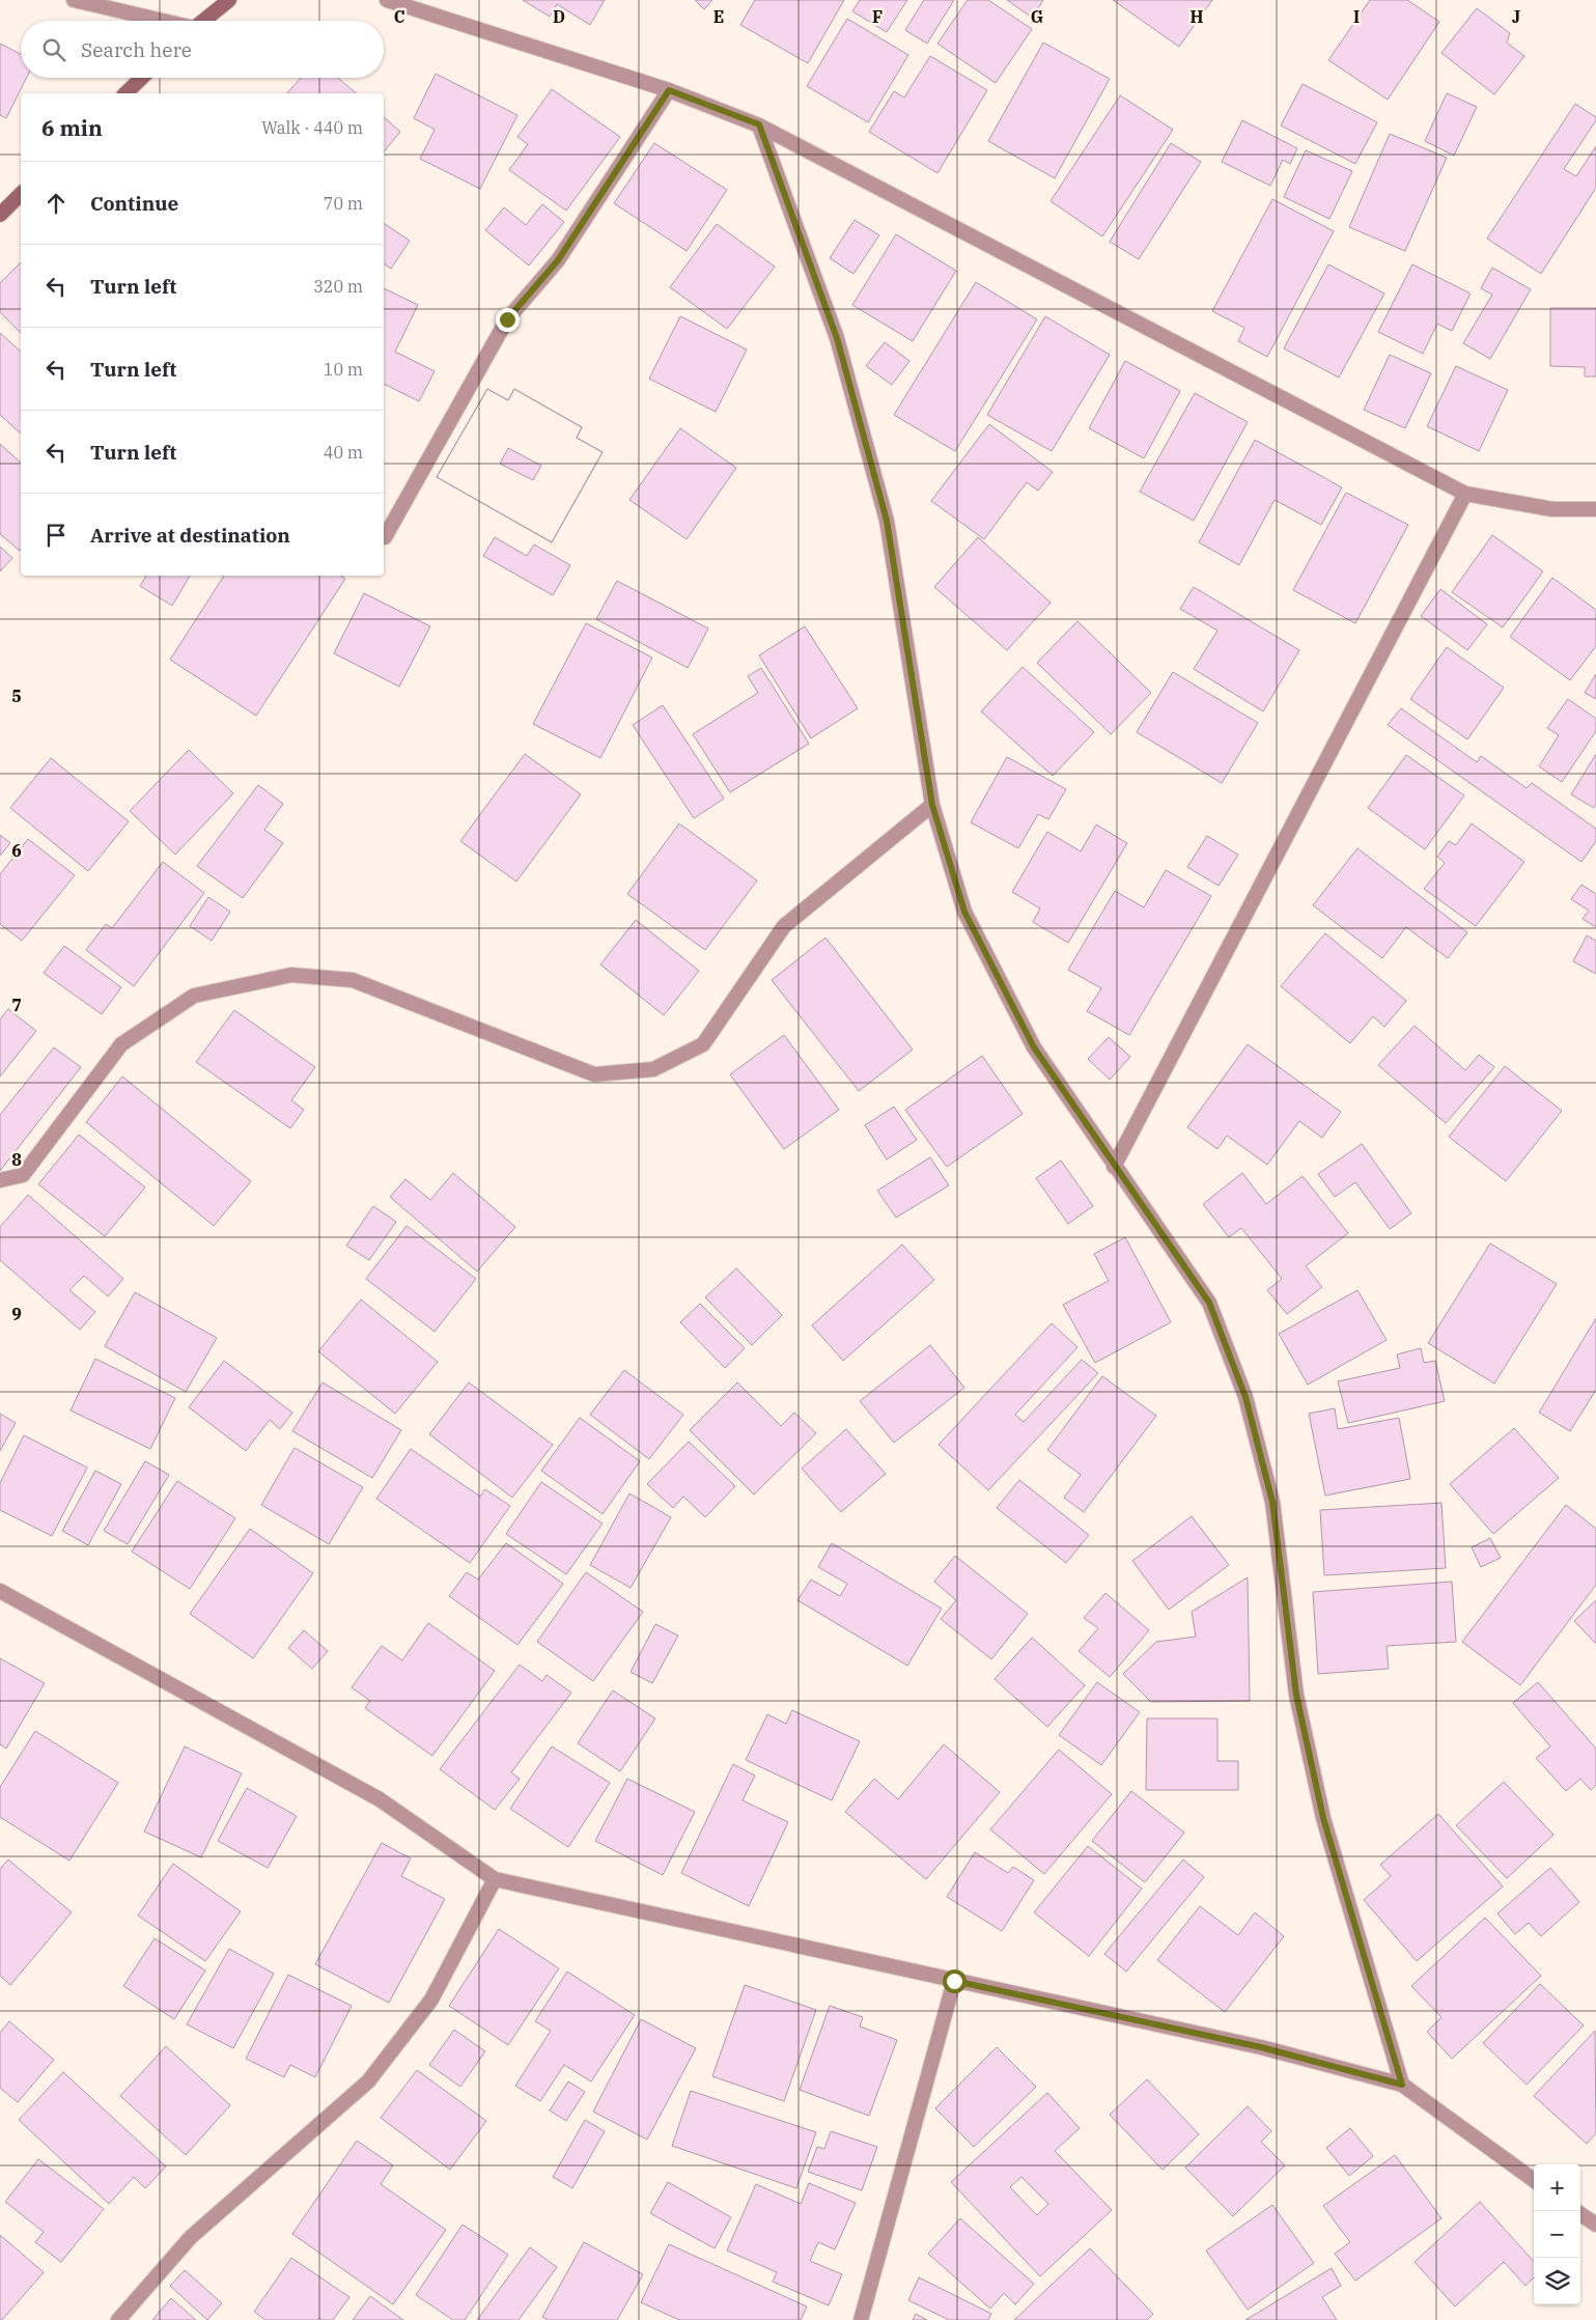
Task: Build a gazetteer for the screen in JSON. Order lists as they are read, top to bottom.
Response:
{
  "page": {
    "search": "Search here",
    "heading": ["6 min", "Walk · 440 m"],
    "list": [
      ["Continue", "70 m"],
      ["Turn left", "320 m"],
      ["Turn left", "10 m"],
      ["Turn left", "40 m"],
      "Arrive at destination"
    ],
    "map_buttons": ["+", "−"]
  },
  "grid": {
    "columns": [
      "C",
      "D",
      "E",
      "F",
      "G",
      "H",
      "I",
      "J"
    ],
    "rows": [
      "5",
      "6",
      "7",
      "8",
      "9"
    ]
  }
}
